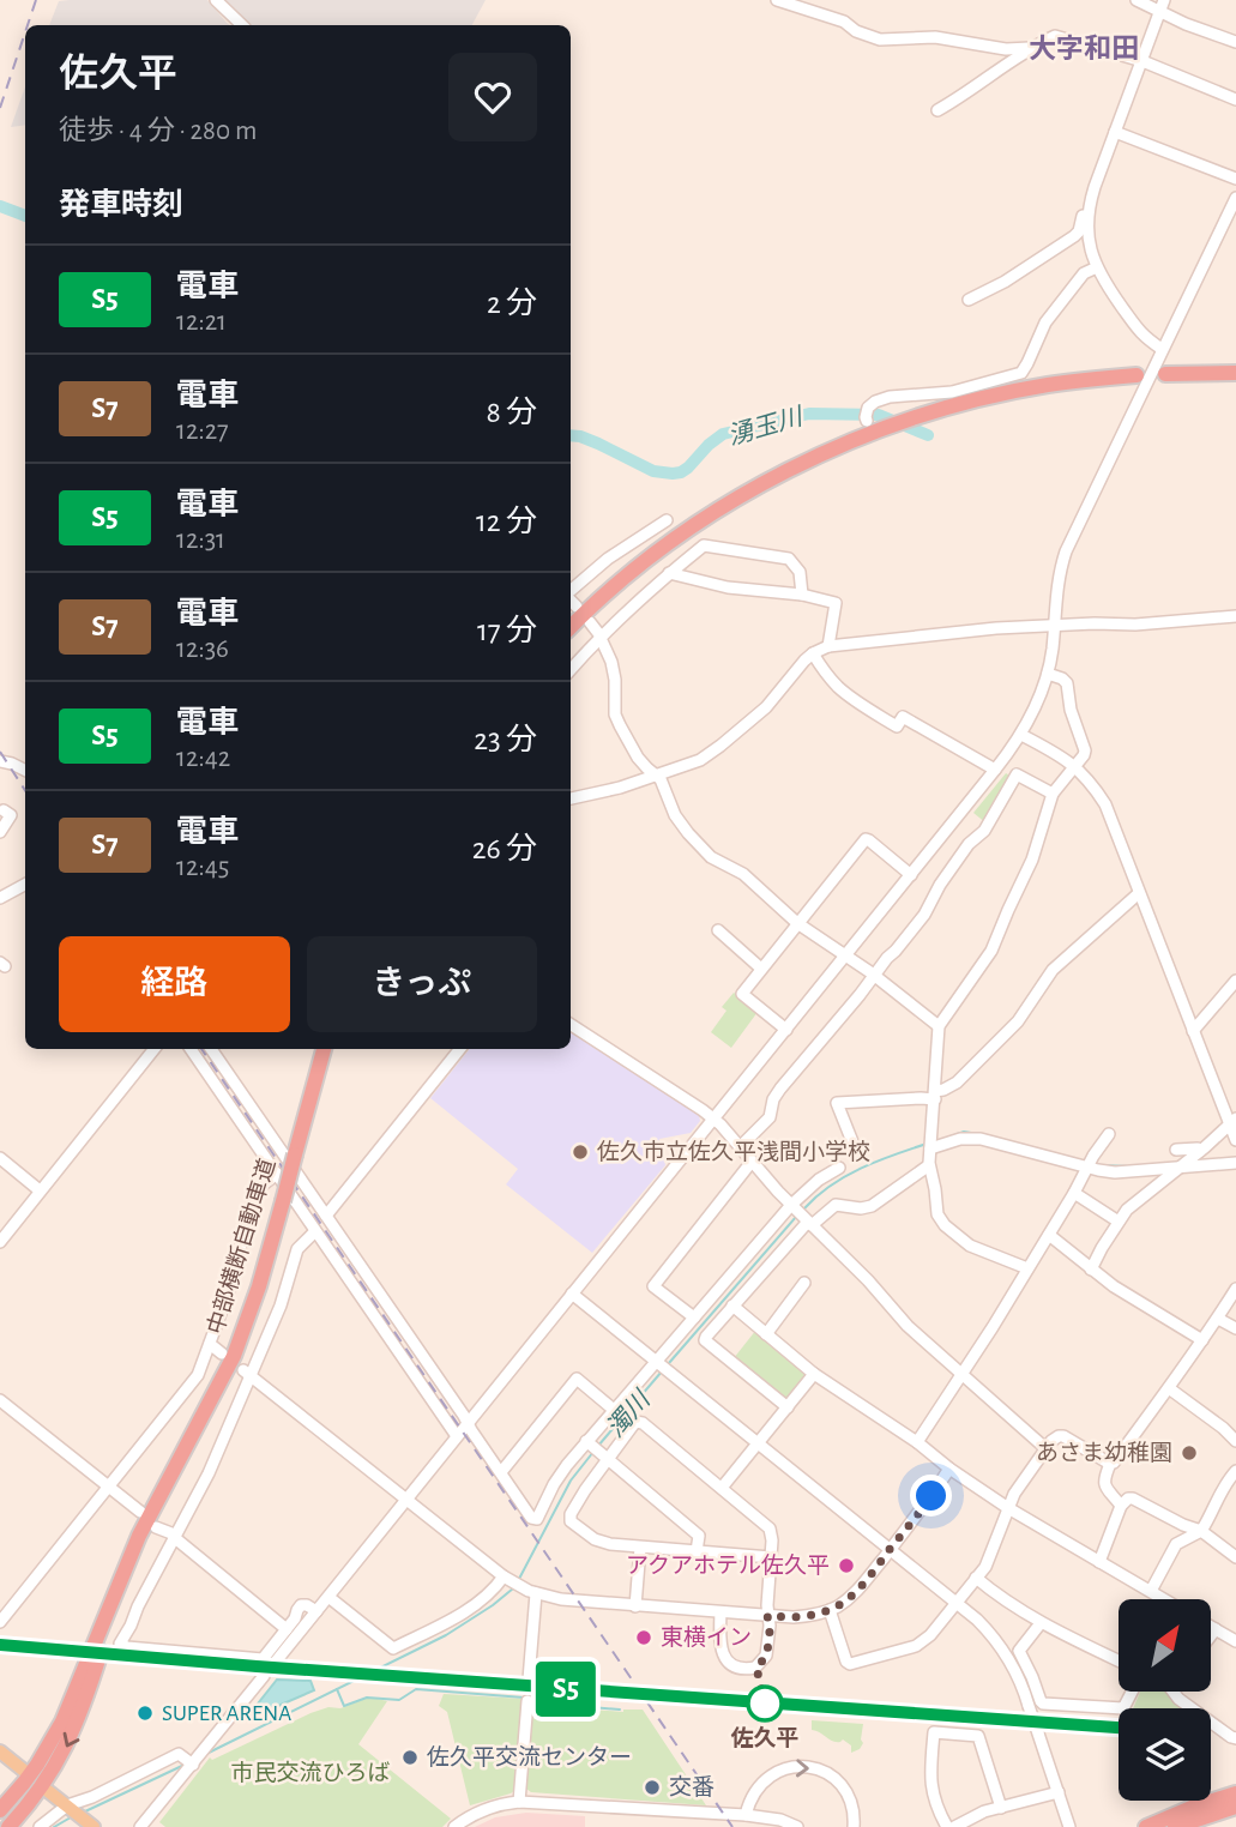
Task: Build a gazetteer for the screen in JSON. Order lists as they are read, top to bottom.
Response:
{
  "streets": {
    "highway": ["中部横断自動車道"]
  },
  "districts": ["大字和田"],
  "water": ["湧玉川", "濁川"],
  "parks": ["市民交流ひろば"],
  "places": [
    "佐久市立佐久平浅間小学校",
    "あさま幼稚園",
    "アクアホテル佐久平",
    "東横イン",
    "佐久平",
    "SUPER ARENA",
    "佐久平交流センター",
    "交番"
  ],
  "north": "top right",
  "page": {
    "on_map": "S5",
    "heading": [
      ["佐久平", "徒歩 · 4 分 · 280 m"],
      "発車時刻"
    ],
    "list": [
      {
        "mark": "S5",
        "name": "電車",
        "note": "12:21",
        "value": "2 分"
      },
      {
        "mark": "S7",
        "name": "電車",
        "note": "12:27",
        "value": "8 分"
      },
      {
        "mark": "S5",
        "name": "電車",
        "note": "12:31",
        "value": "12 分"
      },
      {
        "mark": "S7",
        "name": "電車",
        "note": "12:36",
        "value": "17 分"
      },
      {
        "mark": "S5",
        "name": "電車",
        "note": "12:42",
        "value": "23 分"
      },
      {
        "mark": "S7",
        "name": "電車",
        "note": "12:45",
        "value": "26 分"
      }
    ],
    "buttons": ["経路", "きっぷ"]
  }
}
